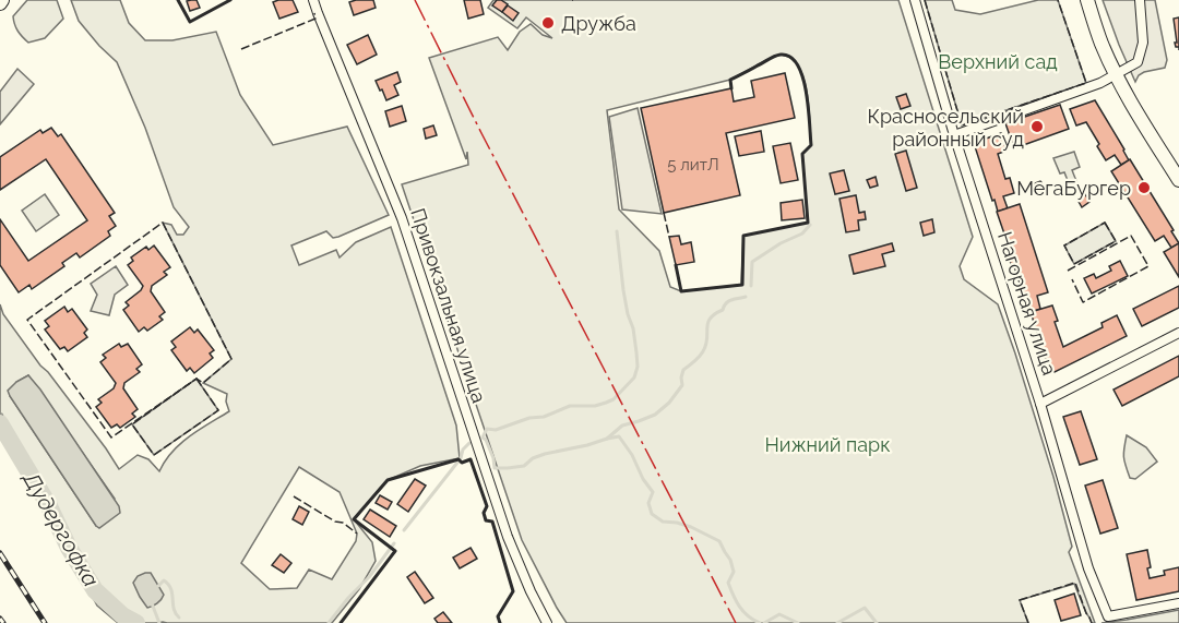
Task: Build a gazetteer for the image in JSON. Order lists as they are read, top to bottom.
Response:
{
  "streets": {
    "street": ["Нагорная улица", "Привокзальная улица"]
  },
  "water": ["Дудергофка"],
  "parks": ["Верхний сад", "Нижний парк"],
  "places": ["Дружба", "Красносельский районный суд", "МегаБургер"],
  "house_numbers": ["5 литЛ"]
}
